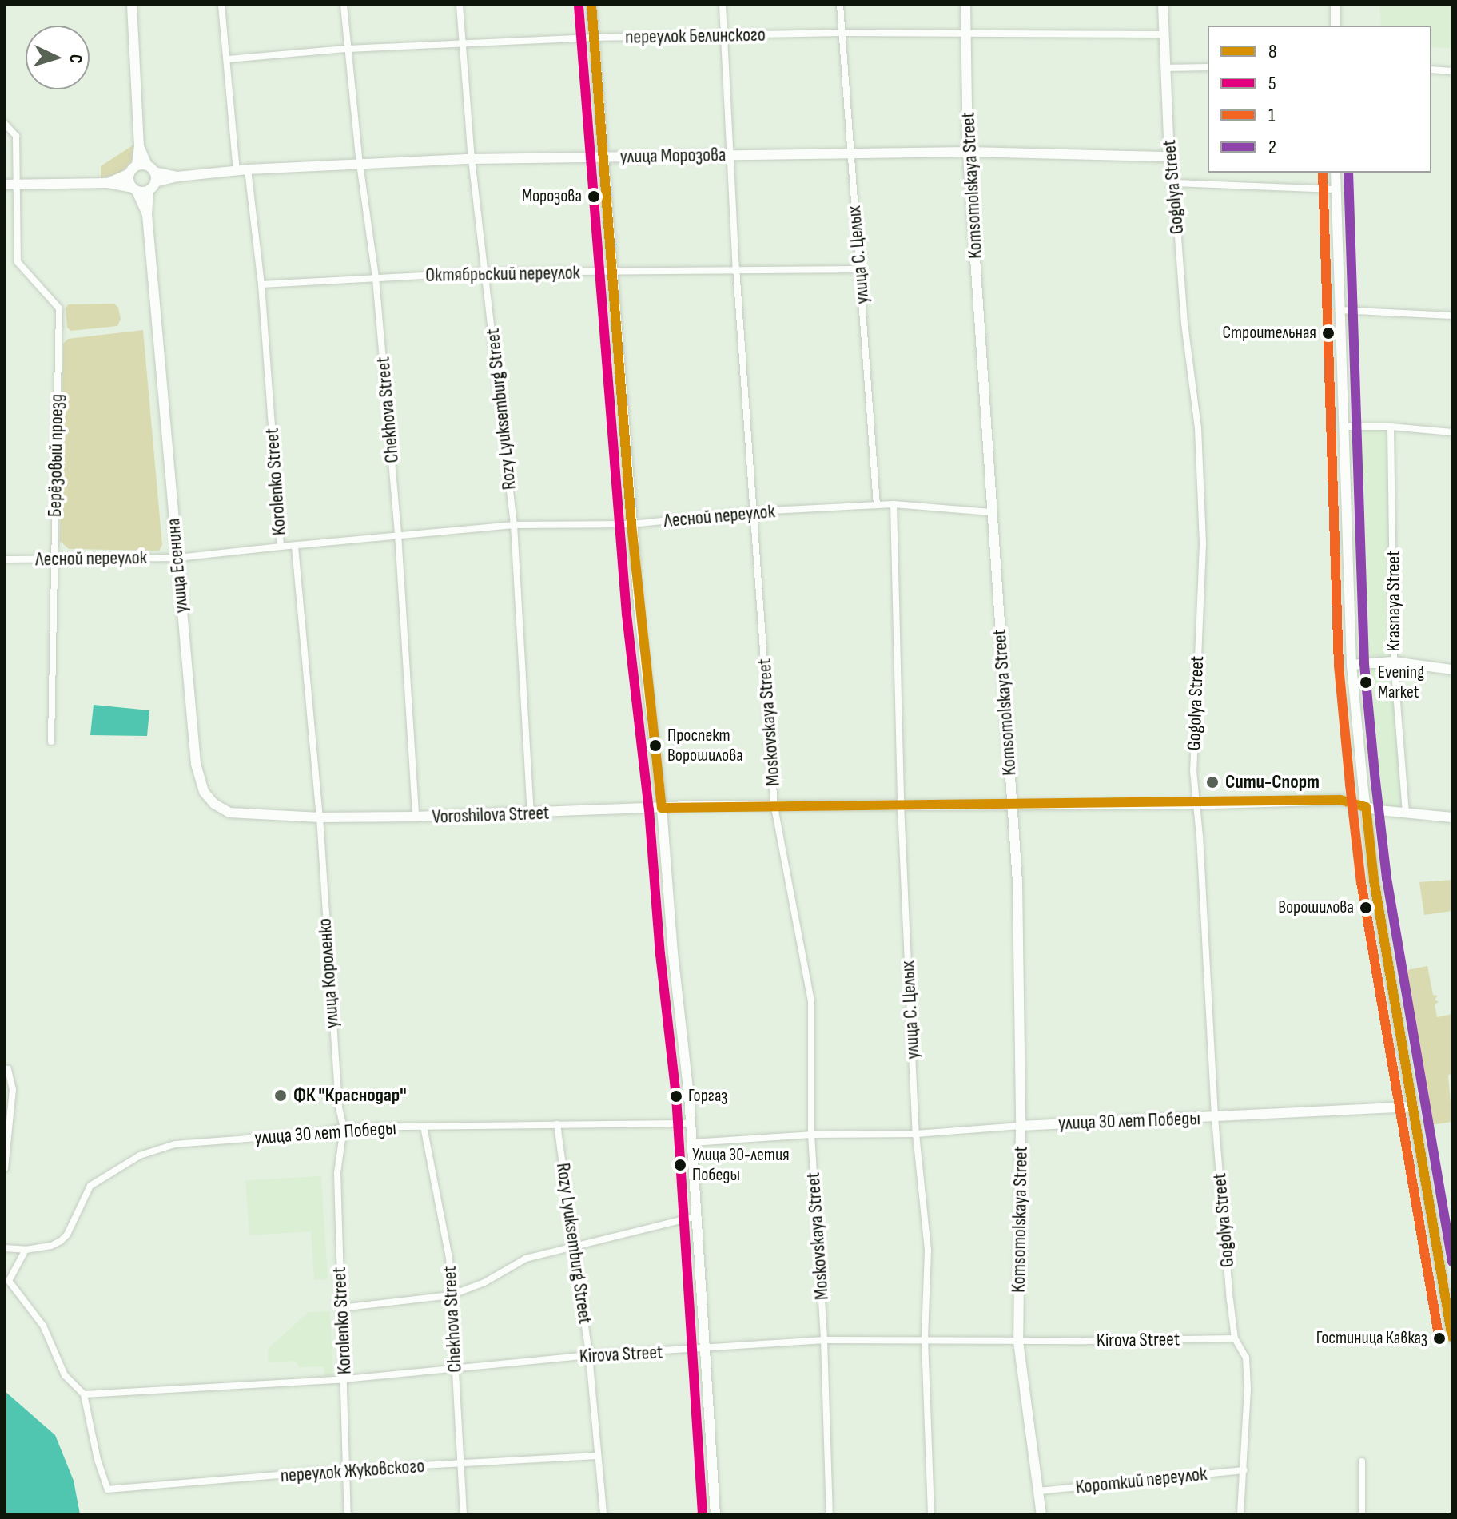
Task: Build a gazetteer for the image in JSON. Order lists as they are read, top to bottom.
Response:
{
  "streets": {
    "main road": [
      "улица Морозова",
      "Komsomolskaya Street",
      "Gogolya Street",
      "улица Есенина",
      "Voroshilova Street",
      "улица 30 лет Победы"
    ],
    "street": [
      "переулок Белинского",
      "улица С. Целых",
      "Октябрьский переулок",
      "Rozy Lyuksemburg Street",
      "Chekhova Street",
      "Берёзовый проезд",
      "Korolenko Street",
      "Лесной переулок",
      "Krasnaya Street",
      "Moskovskaya Street",
      "улица Короленко",
      "Kirova Street",
      "переулок Жуковского",
      "Короткий переулок"
    ]
  },
  "crossings": [
    ["переулок Белинского", "Komsomolskaya Street"],
    ["переулок Белинского", "Gogolya Street"],
    ["переулок Белинского", "улица С. Целых"],
    ["переулок Белинского", "Rozy Lyuksemburg Street"],
    ["переулок Белинского", "Chekhova Street"],
    ["переулок Белинского", "Moskovskaya Street"],
    ["улица Морозова", "Komsomolskaya Street"],
    ["улица Морозова", "Gogolya Street"],
    ["улица Морозова", "улица С. Целых"],
    ["улица Морозова", "Rozy Lyuksemburg Street"],
    ["улица Морозова", "Chekhova Street"],
    ["улица Морозова", "Korolenko Street"],
    ["улица Морозова", "Moskovskaya Street"],
    ["Komsomolskaya Street", "Лесной переулок"],
    ["Komsomolskaya Street", "Voroshilova Street"],
    ["Komsomolskaya Street", "улица 30 лет Победы"],
    ["Komsomolskaya Street", "Kirova Street"],
    ["Komsomolskaya Street", "Короткий переулок"],
    ["Gogolya Street", "Voroshilova Street"],
    ["Gogolya Street", "улица 30 лет Победы"],
    ["Gogolya Street", "Kirova Street"],
    ["Gogolya Street", "Короткий переулок"],
    ["улица С. Целых", "Октябрьский переулок"],
    ["улица С. Целых", "Лесной переулок"],
    ["улица С. Целых", "Voroshilova Street"],
    ["улица С. Целых", "улица 30 лет Победы"],
    ["улица С. Целых", "Kirova Street"],
    ["Октябрьский переулок", "Rozy Lyuksemburg Street"],
    ["Октябрьский переулок", "Chekhova Street"],
    ["Октябрьский переулок", "Korolenko Street"],
    ["Октябрьский переулок", "Moskovskaya Street"],
    ["Rozy Lyuksemburg Street", "Лесной переулок"],
    ["Rozy Lyuksemburg Street", "Voroshilova Street"],
    ["Rozy Lyuksemburg Street", "улица 30 лет Победы"],
    ["Rozy Lyuksemburg Street", "Kirova Street"],
    ["Rozy Lyuksemburg Street", "переулок Жуковского"],
    ["Chekhova Street", "Лесной переулок"],
    ["Chekhova Street", "Voroshilova Street"],
    ["Chekhova Street", "улица 30 лет Победы"],
    ["Chekhova Street", "Kirova Street"],
    ["Chekhova Street", "переулок Жуковского"],
    ["Берёзовый проезд", "Лесной переулок"],
    ["Korolenko Street", "Лесной переулок"],
    ["Korolenko Street", "улица Есенина"],
    ["Korolenko Street", "Voroshilova Street"],
    ["Korolenko Street", "улица Короленко"],
    ["Korolenko Street", "улица 30 лет Победы"],
    ["Korolenko Street", "Kirova Street"],
    ["Korolenko Street", "переулок Жуковского"],
    ["Лесной переулок", "улица Есенина"],
    ["Лесной переулок", "Moskovskaya Street"],
    ["улица Есенина", "Voroshilova Street"],
    ["улица Есенина", "улица Короленко"],
    ["Krasnaya Street", "Voroshilova Street"],
    ["Moskovskaya Street", "Voroshilova Street"],
    ["Moskovskaya Street", "улица 30 лет Победы"],
    ["Moskovskaya Street", "Kirova Street"],
    ["Voroshilova Street", "улица Короленко"],
    ["улица Короленко", "улица 30 лет Победы"],
    ["Kirova Street", "переулок Жуковского"]
  ],
  "places": [
    "Морозова",
    "Строительная",
    "Evening Market",
    "Проспект Ворошилова",
    "Сити-Спорт",
    "Ворошилова",
    "ФК \"Краснодар\"",
    "Горгаз",
    "Улица 30-летия Победы",
    "Гостиница Кавказ"
  ],
  "lines": [
    "transit line 8",
    "transit line 5",
    "transit line 1",
    "transit line 2"
  ],
  "legend": [
    "8",
    "5",
    "1",
    "2"
  ],
  "north": "right"
}
